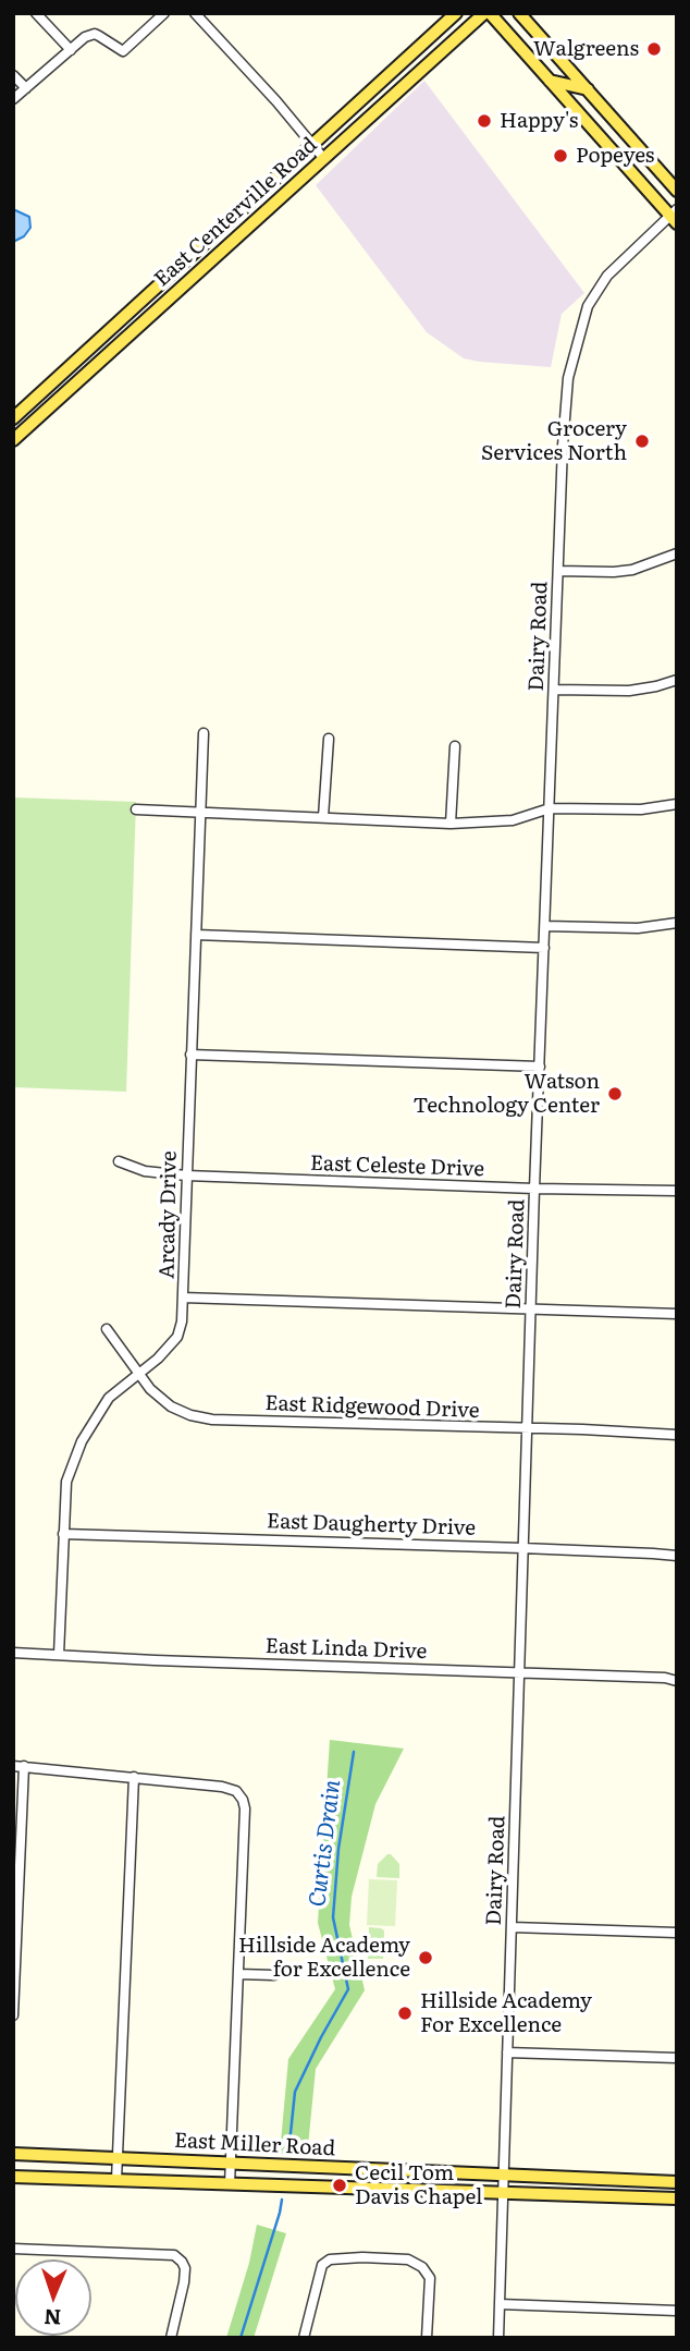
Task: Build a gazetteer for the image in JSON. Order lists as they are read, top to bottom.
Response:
{
  "streets": {
    "main road": ["East Centerville Road", "East Miller Road"],
    "street": [
      "Dairy Road",
      "East Celeste Drive",
      "Arcady Drive",
      "East Ridgewood Drive",
      "East Daugherty Drive",
      "East Linda Drive"
    ]
  },
  "crossings": [
    ["Dairy Road", "East Celeste Drive"],
    ["Dairy Road", "East Ridgewood Drive"],
    ["Dairy Road", "East Daugherty Drive"],
    ["Dairy Road", "East Linda Drive"],
    ["Dairy Road", "East Miller Road"],
    ["East Celeste Drive", "Arcady Drive"],
    ["Arcady Drive", "East Ridgewood Drive"],
    ["Arcady Drive", "East Daugherty Drive"],
    ["Arcady Drive", "East Linda Drive"]
  ],
  "water": ["Curtis Drain"],
  "places": [
    "Walgreens",
    "Happy's",
    "Popeyes",
    "Grocery Services North",
    "Watson Technology Center",
    "Hillside Academy for Excellence",
    "Hillside Academy For Excellence",
    "Cecil Tom Davis Chapel"
  ],
  "north": "bottom"
}
